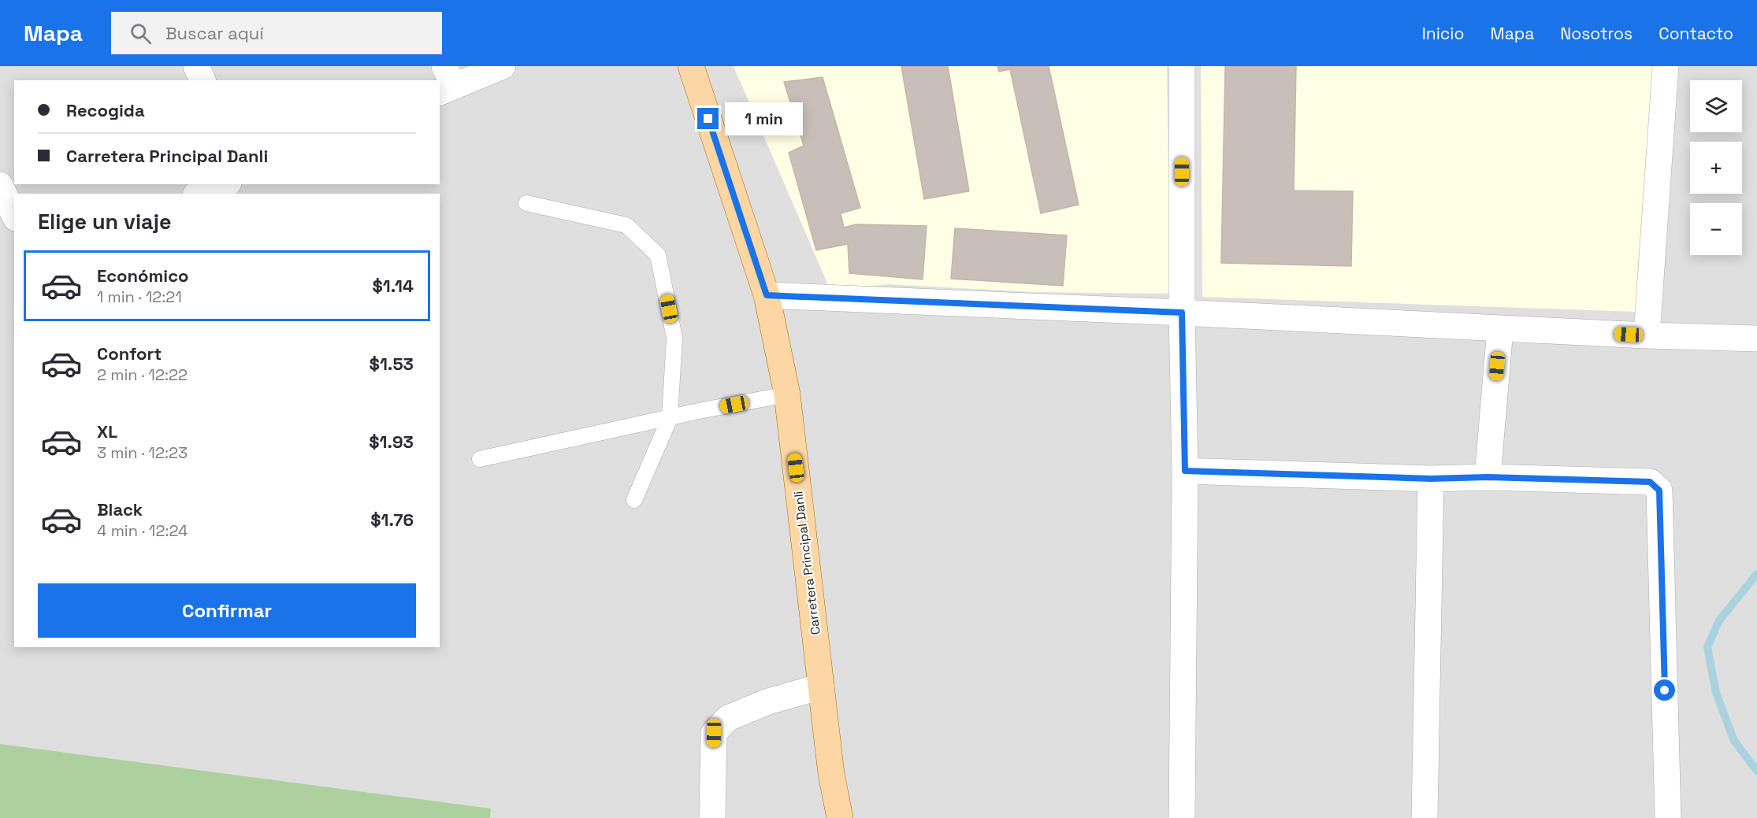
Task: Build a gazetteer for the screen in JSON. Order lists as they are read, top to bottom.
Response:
{
  "streets": {
    "main road": ["Carretera Principal Danli"]
  },
  "page": {
    "header": "Mapa",
    "search": "Buscar aquí",
    "nav": [
      "Inicio",
      "Mapa",
      "Nosotros",
      "Contacto"
    ],
    "map_buttons": ["+", "−"],
    "banner": ["Recogida", "Carretera Principal Danli"],
    "bubble": "1 min",
    "heading": "Elige un viaje",
    "list": [
      {
        "name": "Económico",
        "note": "1 min · 12:21",
        "value": "$1.14"
      },
      {
        "name": "Confort",
        "note": "2 min · 12:22",
        "value": "$1.53"
      },
      {
        "name": "XL",
        "note": "3 min · 12:23",
        "value": "$1.93"
      },
      {
        "name": "Black",
        "note": "4 min · 12:24",
        "value": "$1.76"
      }
    ],
    "buttons": "Confirmar"
  }
}
